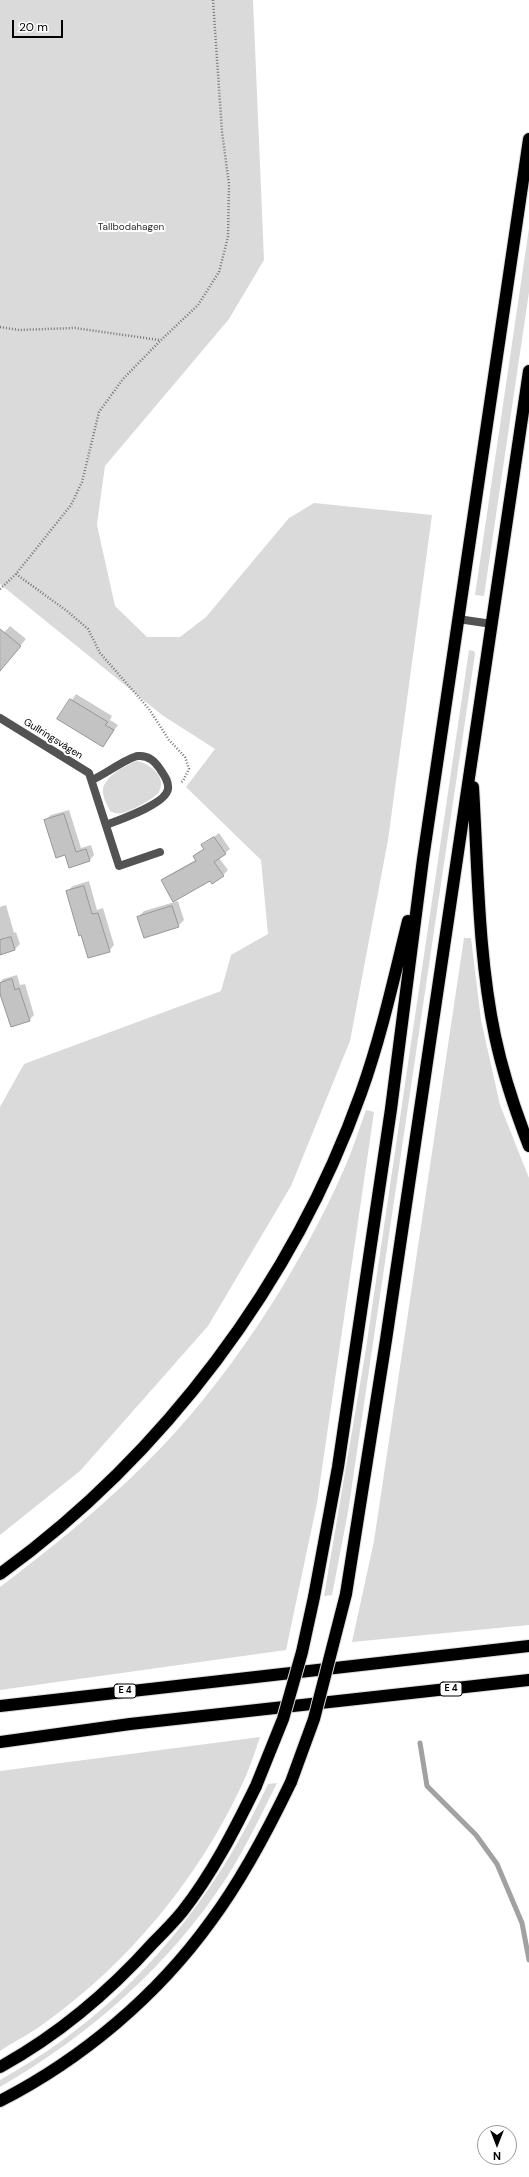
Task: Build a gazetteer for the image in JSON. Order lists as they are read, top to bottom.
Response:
{
  "streets": {
    "highway": ["E 4"],
    "street": ["Gullringsvägen"]
  },
  "parks": ["Tallbodahagen"],
  "scale_bar": "20 m",
  "north": "bottom"
}
